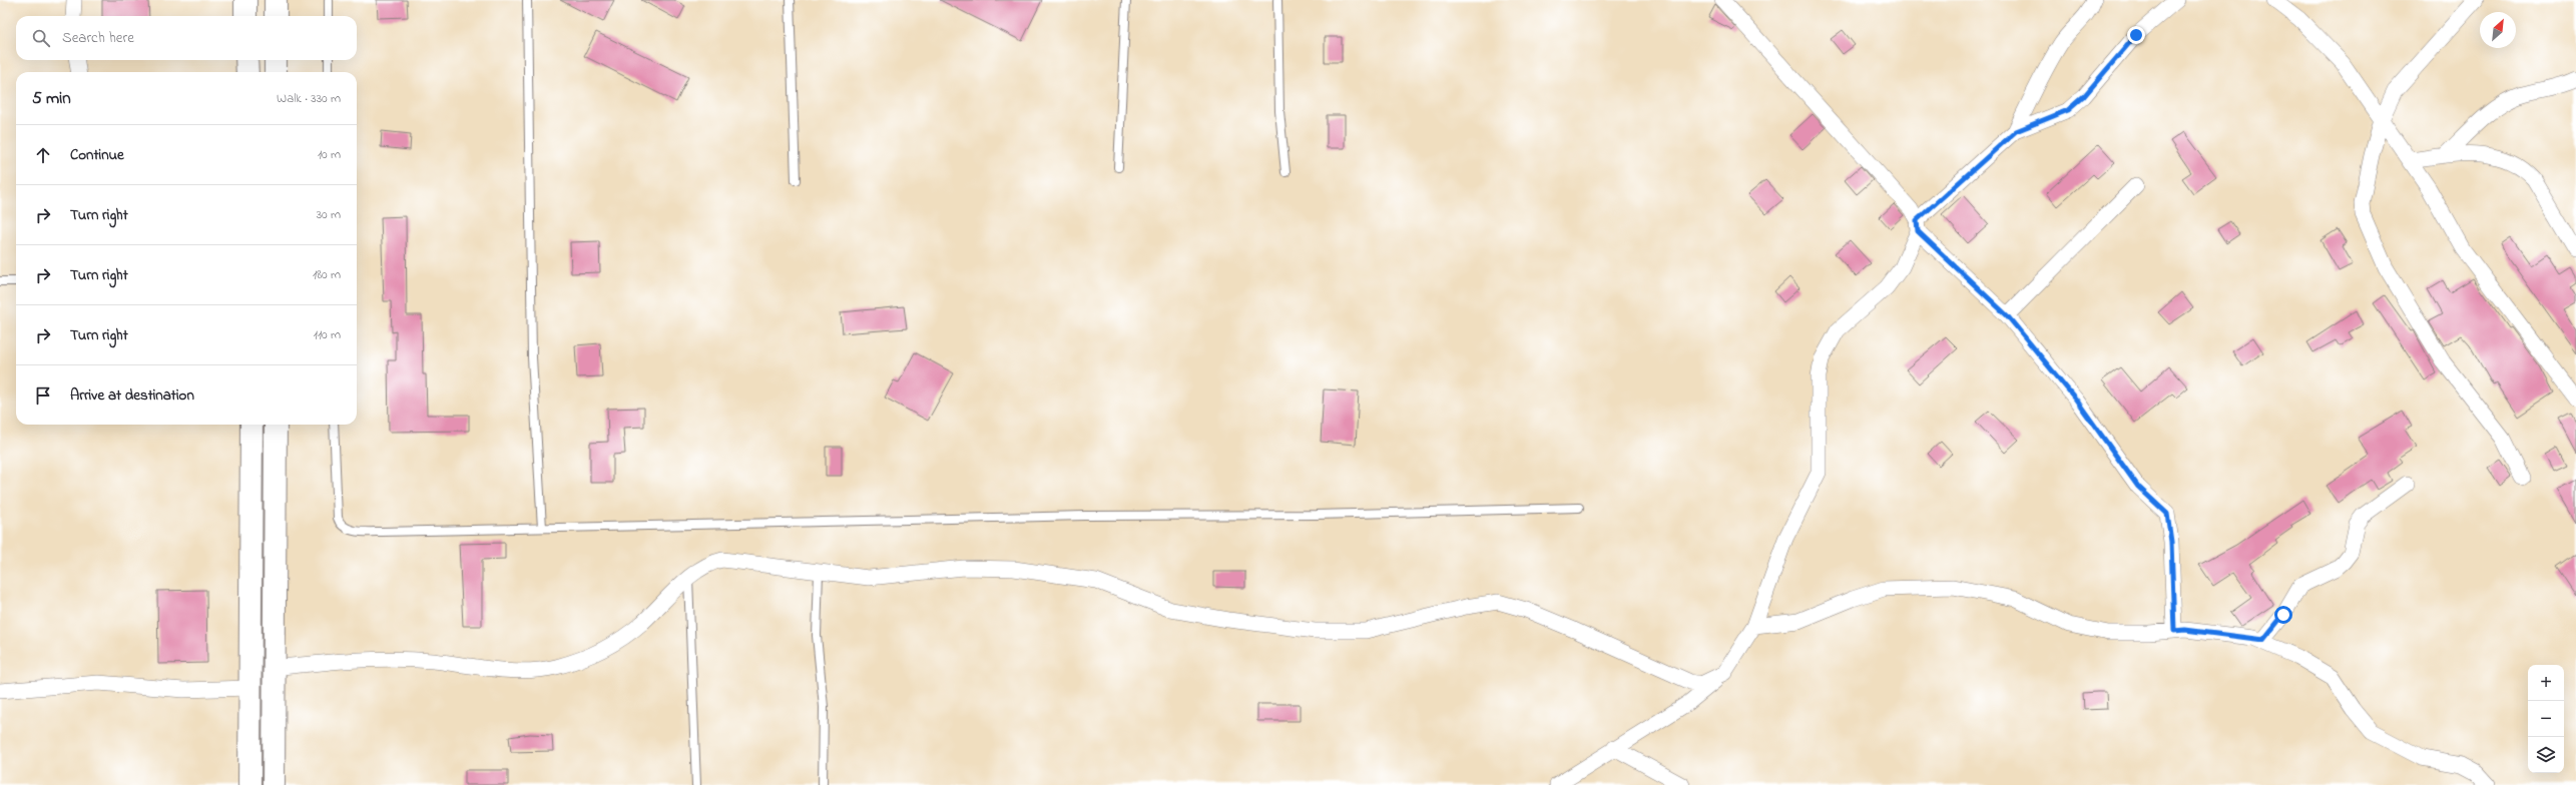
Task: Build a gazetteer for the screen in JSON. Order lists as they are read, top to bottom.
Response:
{
  "north": "top right",
  "page": {
    "search": "Search here",
    "heading": ["5 min", "Walk · 330 m"],
    "list": [
      ["Continue", "10 m"],
      ["Turn right", "30 m"],
      ["Turn right", "180 m"],
      ["Turn right", "110 m"],
      "Arrive at destination"
    ],
    "map_buttons": ["+", "−"]
  }
}
